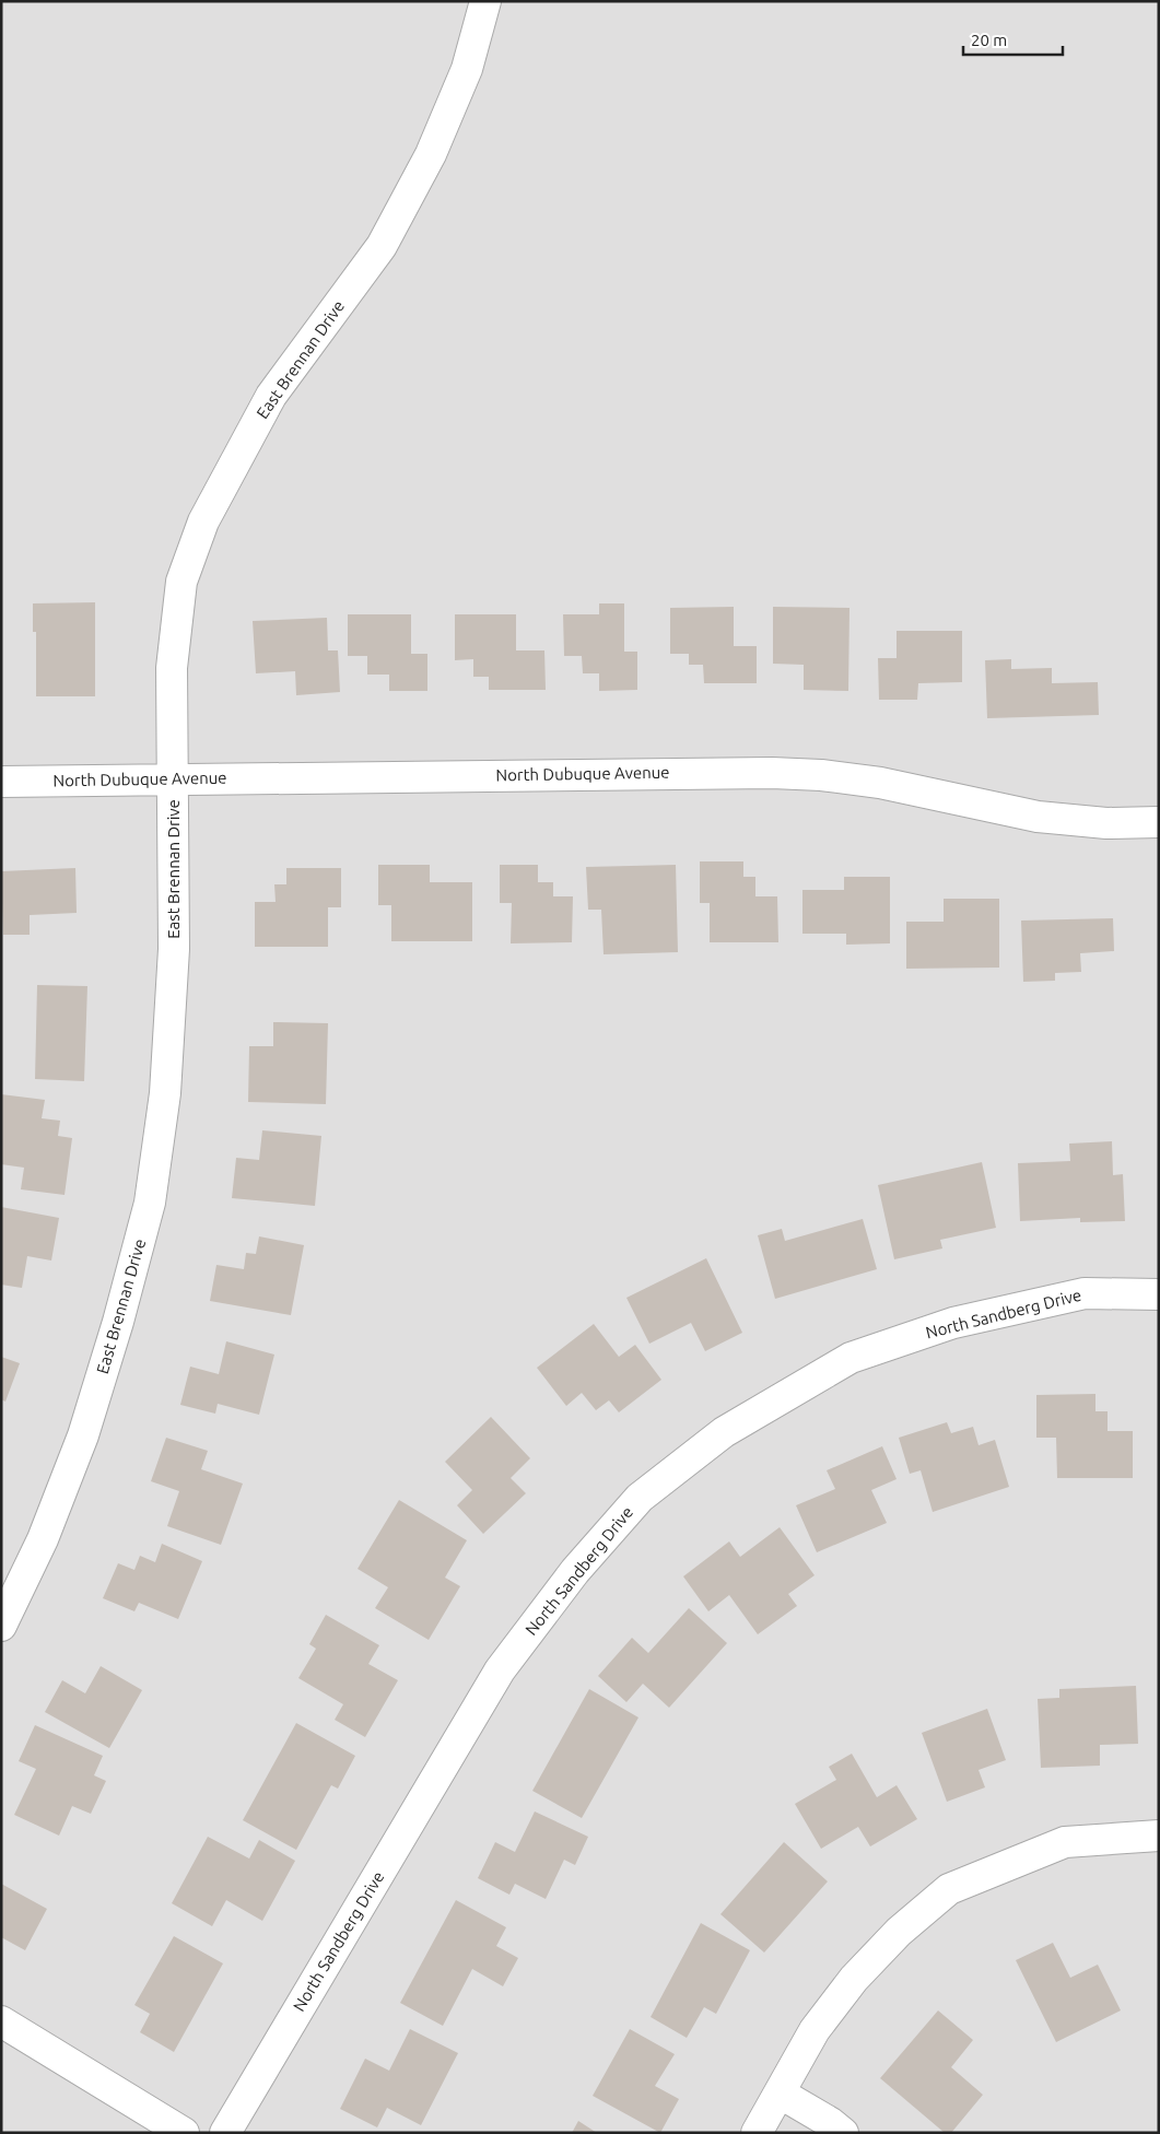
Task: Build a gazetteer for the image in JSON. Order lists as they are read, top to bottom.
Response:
{
  "streets": {
    "street": ["East Brennan Drive", "North Dubuque Avenue", "North Sandberg Drive"]
  },
  "crossings": [
    ["East Brennan Drive", "North Dubuque Avenue"]
  ],
  "scale_bar": "20 m"
}
